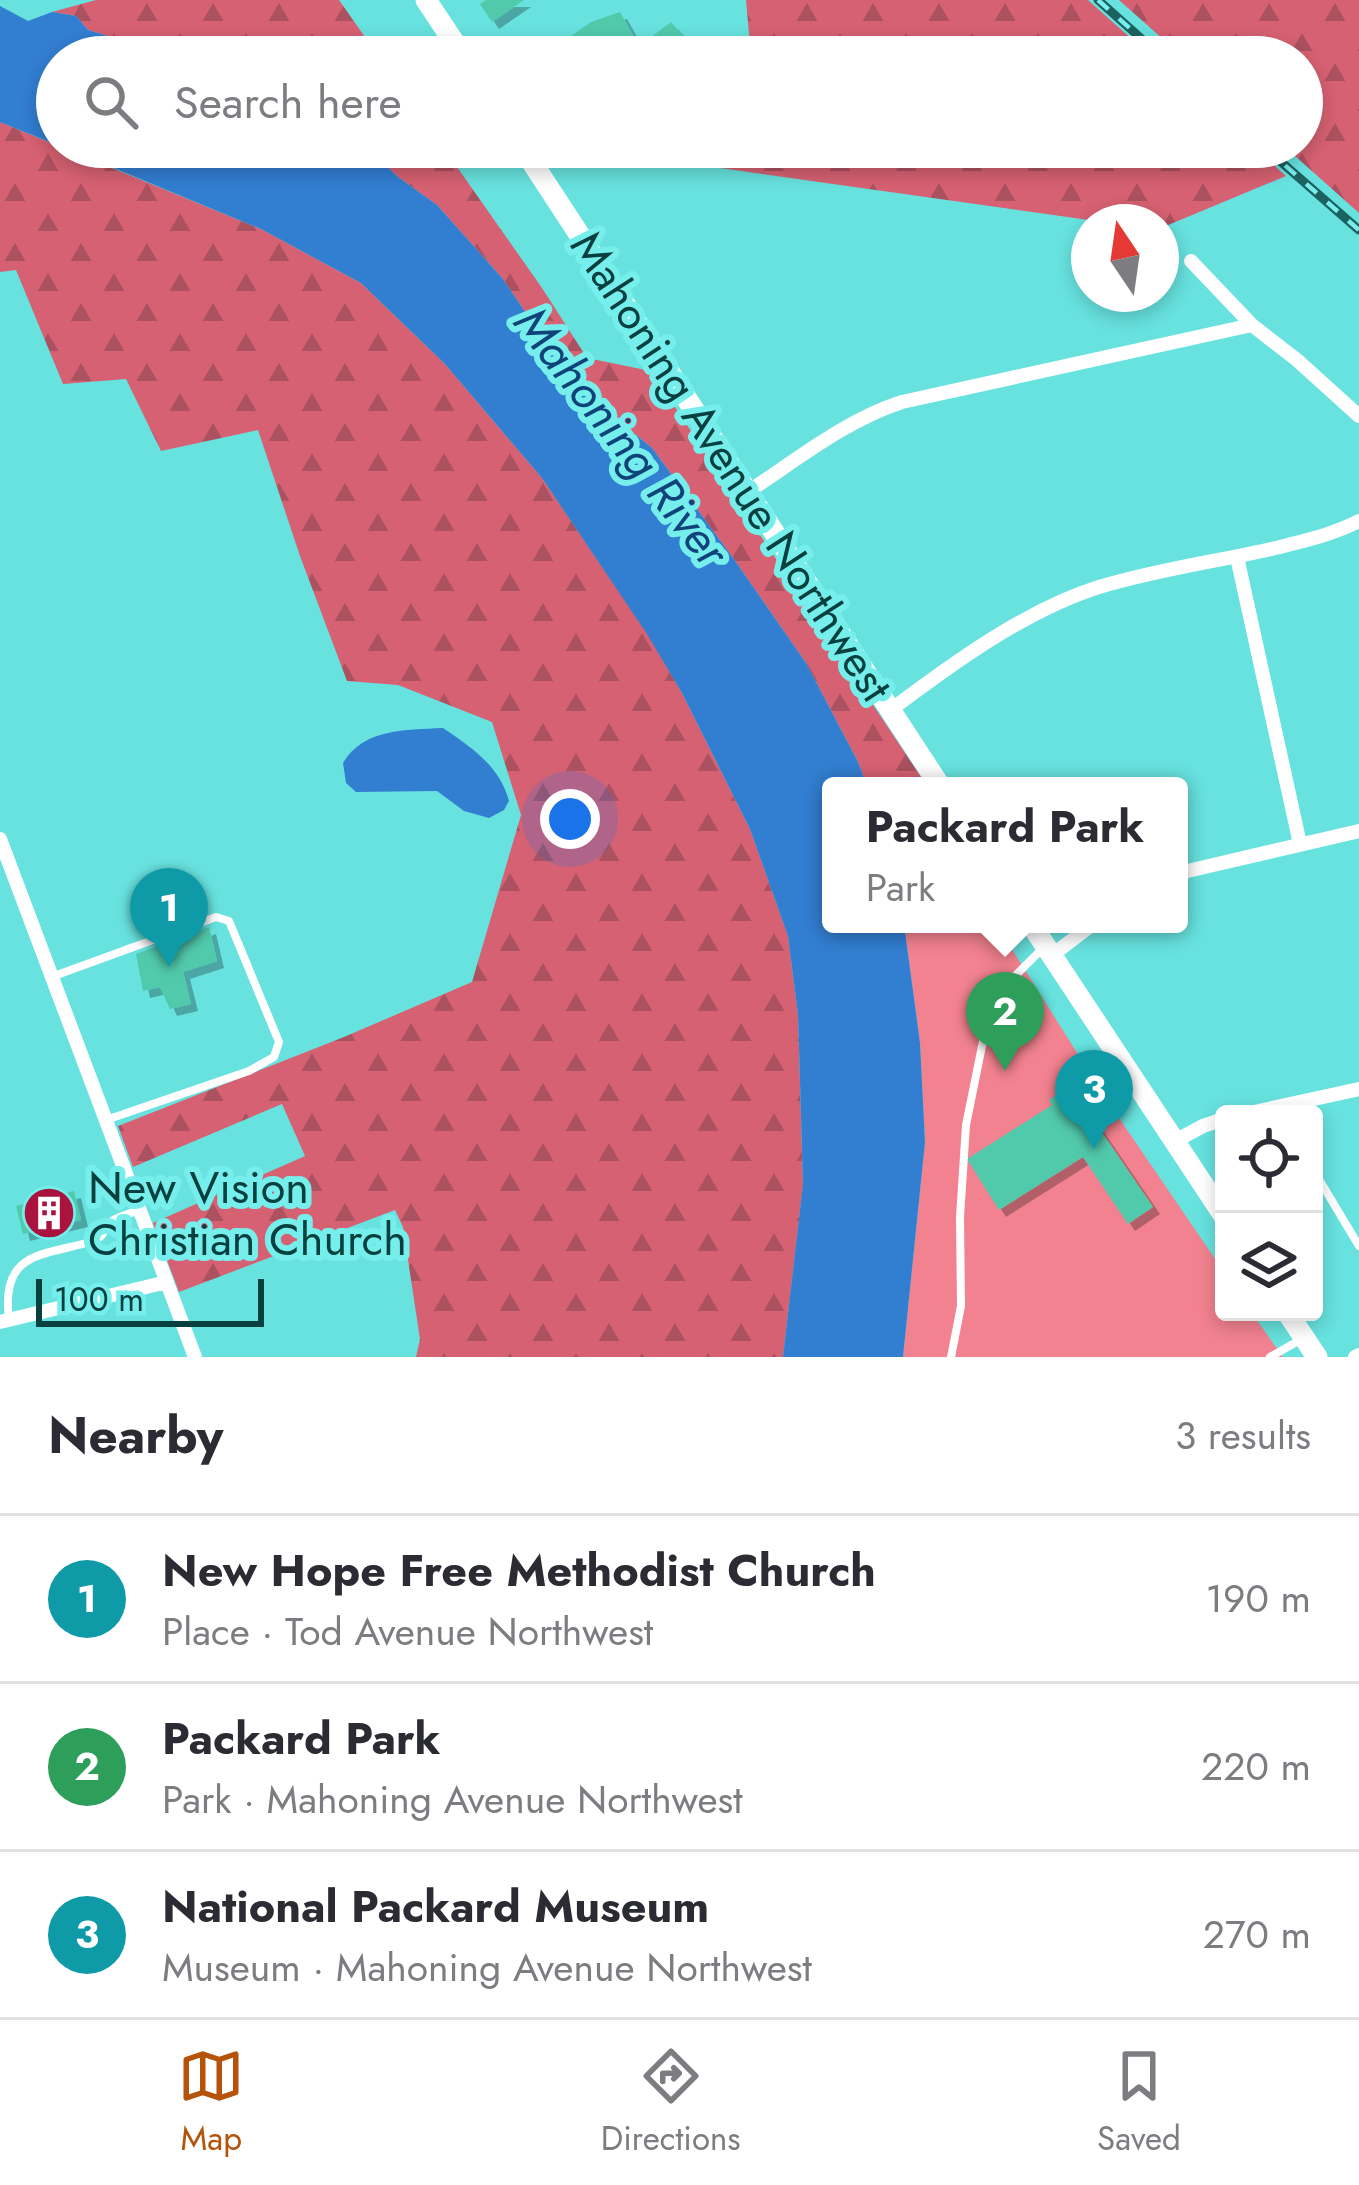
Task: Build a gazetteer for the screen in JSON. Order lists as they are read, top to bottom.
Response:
{
  "streets": {
    "main road": ["Mahoning Avenue Northwest"]
  },
  "water": ["Mahoning River"],
  "places": {
    "building": ["New Vision Christian Church"]
  },
  "scale_bar": "100 m",
  "north": "top",
  "page": {
    "search": "Search here",
    "popup": ["Packard Park", "Park"],
    "pins": ["1", "2", "3"],
    "scale": "100 m",
    "heading": ["Nearby", "3 results"],
    "list": [
      {
        "mark": "1",
        "name": "New Hope Free Methodist Church",
        "note": "Place · Tod Avenue Northwest",
        "value": "190 m"
      },
      {
        "mark": "2",
        "name": "Packard Park",
        "note": "Park · Mahoning Avenue Northwest",
        "value": "220 m"
      },
      {
        "mark": "3",
        "name": "National Packard Museum",
        "note": "Museum · Mahoning Avenue Northwest",
        "value": "270 m"
      }
    ],
    "nav": ["Map", "Directions", "Saved"]
  }
}
